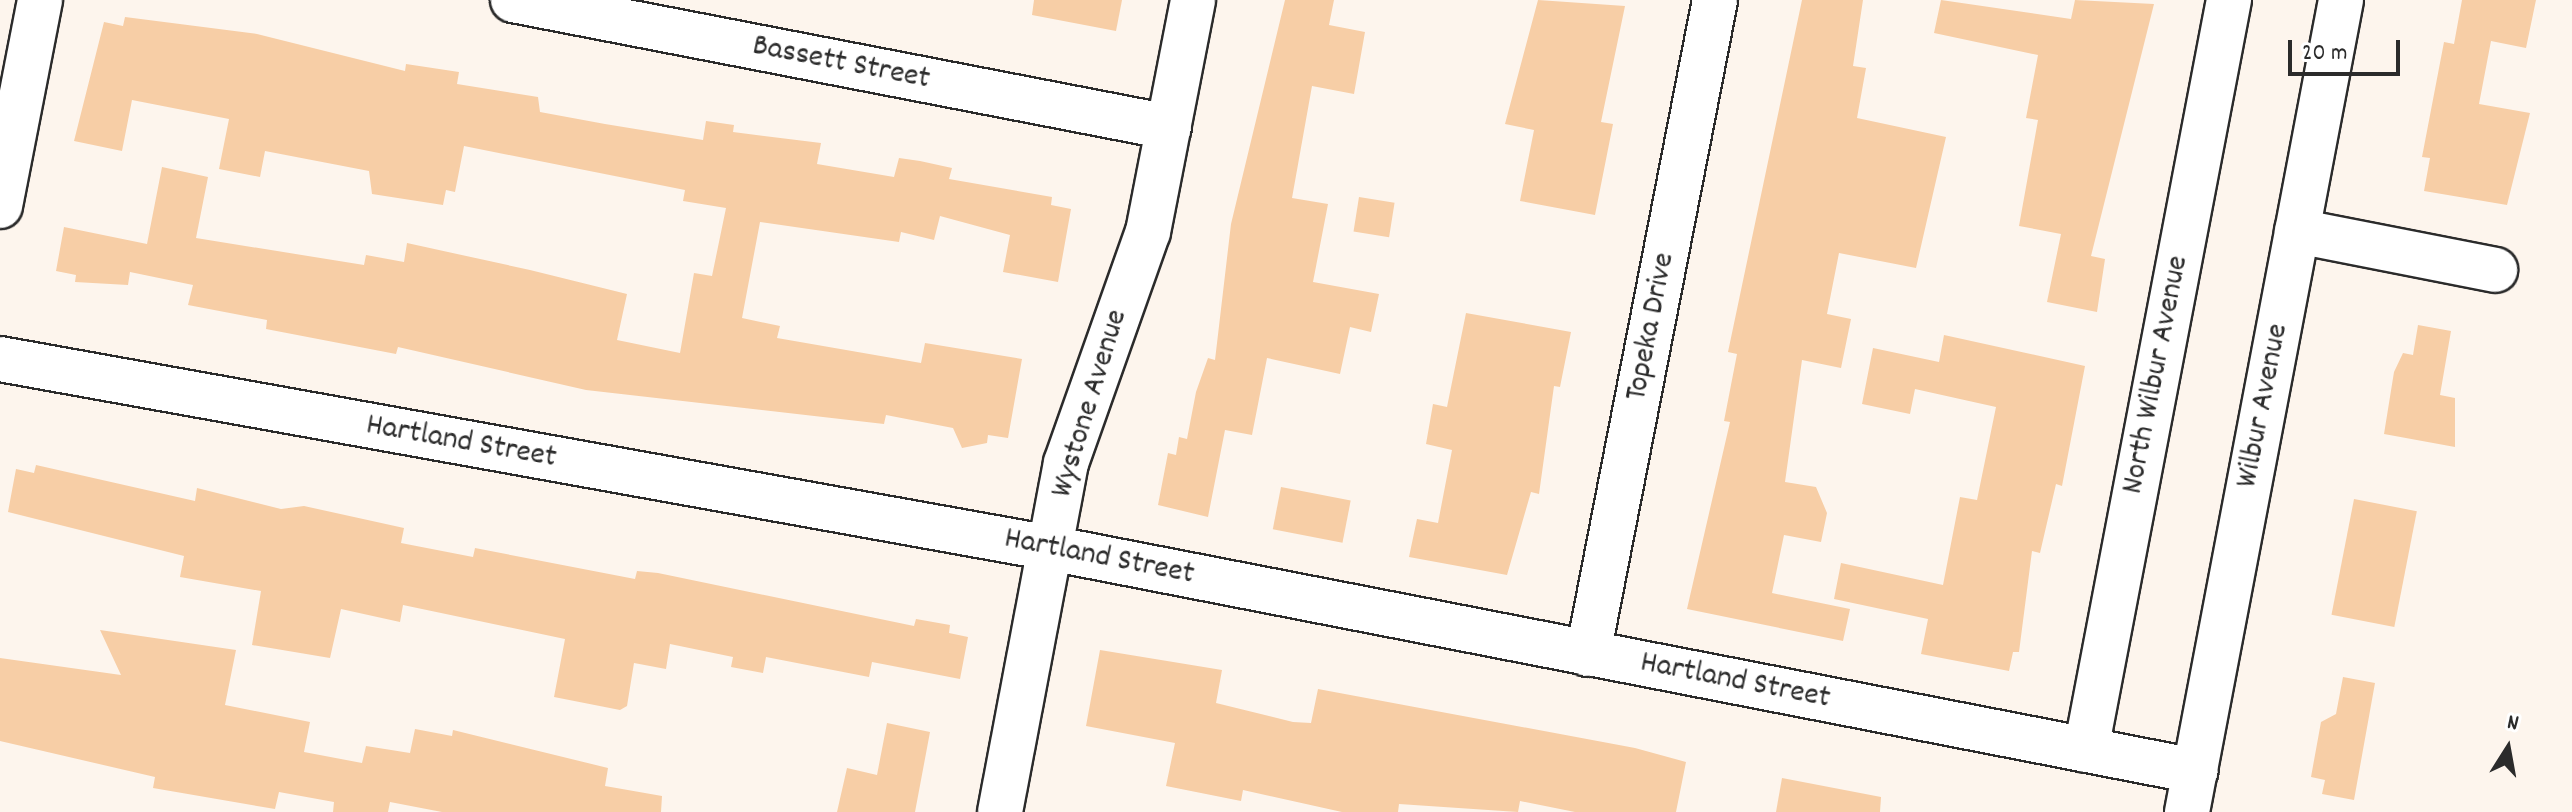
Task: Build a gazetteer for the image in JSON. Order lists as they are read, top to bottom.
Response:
{
  "streets": {
    "street": [
      "Bassett Street",
      "Topeka Drive",
      "North Wilbur Avenue",
      "Wystone Avenue",
      "Wilbur Avenue",
      "Hartland Street"
    ]
  },
  "crossings": [
    ["Bassett Street", "Wystone Avenue"],
    ["Topeka Drive", "Hartland Street"],
    ["North Wilbur Avenue", "Hartland Street"],
    ["Wystone Avenue", "Hartland Street"],
    ["Wilbur Avenue", "Hartland Street"]
  ],
  "scale_bar": "20 m",
  "north": "top"
}
